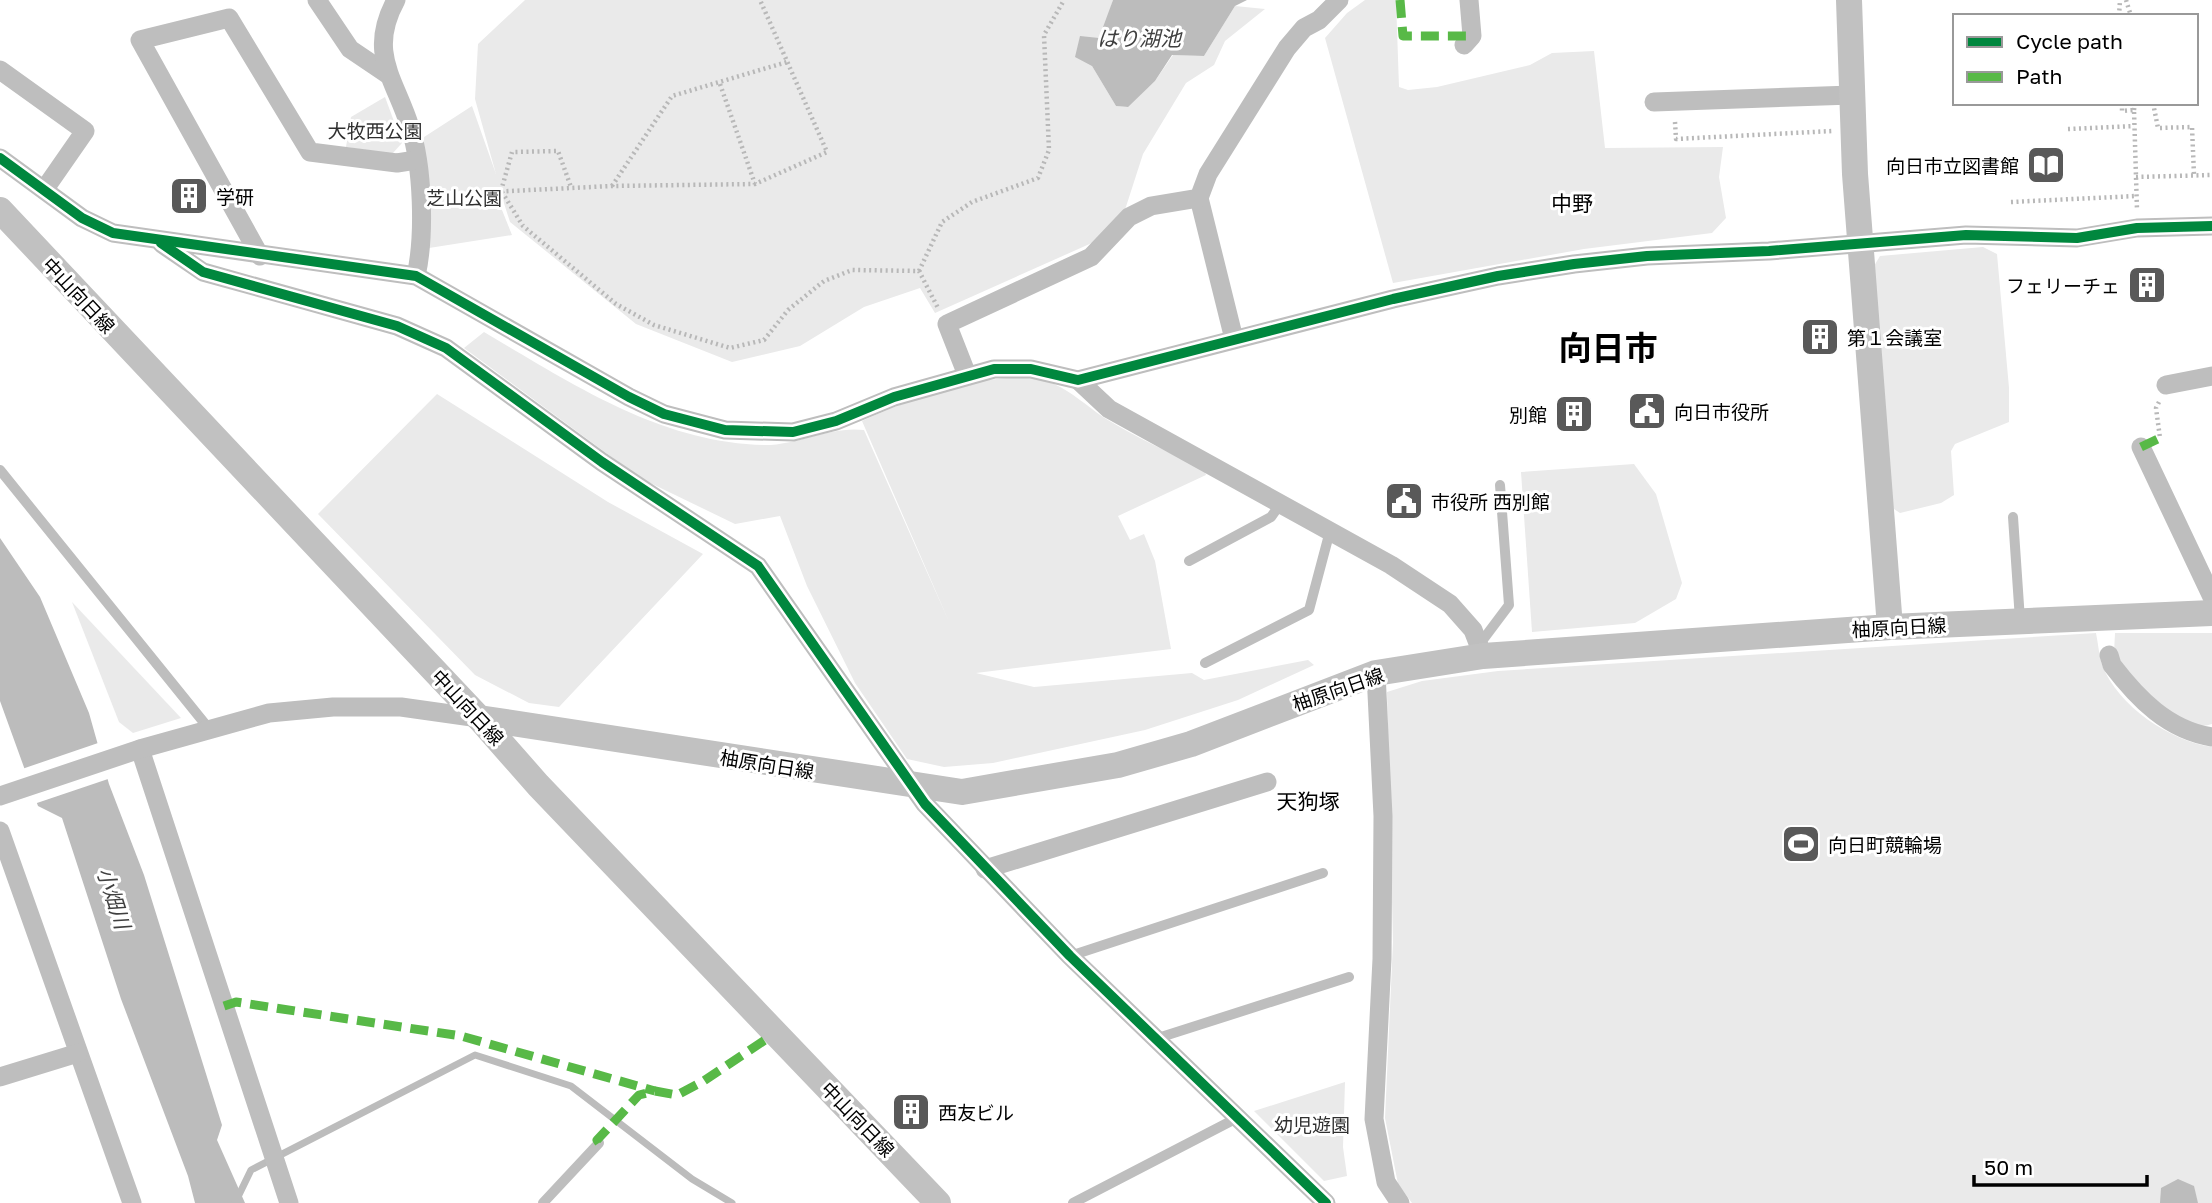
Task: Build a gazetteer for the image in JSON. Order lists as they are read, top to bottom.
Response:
{
  "streets": {
    "main road": ["中山向日線", "柚原向日線"]
  },
  "crossings": [
    ["中山向日線", "柚原向日線"]
  ],
  "districts": ["中野", "向日市", "天狗塚"],
  "water": ["はり湖池", "小畑川"],
  "parks": ["大牧西公園", "芝山公園", "幼児遊園"],
  "places": {
    "library": ["向日市立図書館"],
    "building": [
      "学研",
      "フェリーチェ",
      "第１会議室",
      "別館",
      "西友ビル"
    ],
    "public building": ["向日市役所", "市役所 西別館"],
    "sports": ["向日町競輪場"]
  },
  "legend": ["Cycle path", "Path"],
  "scale_bar": "50 m"
}
